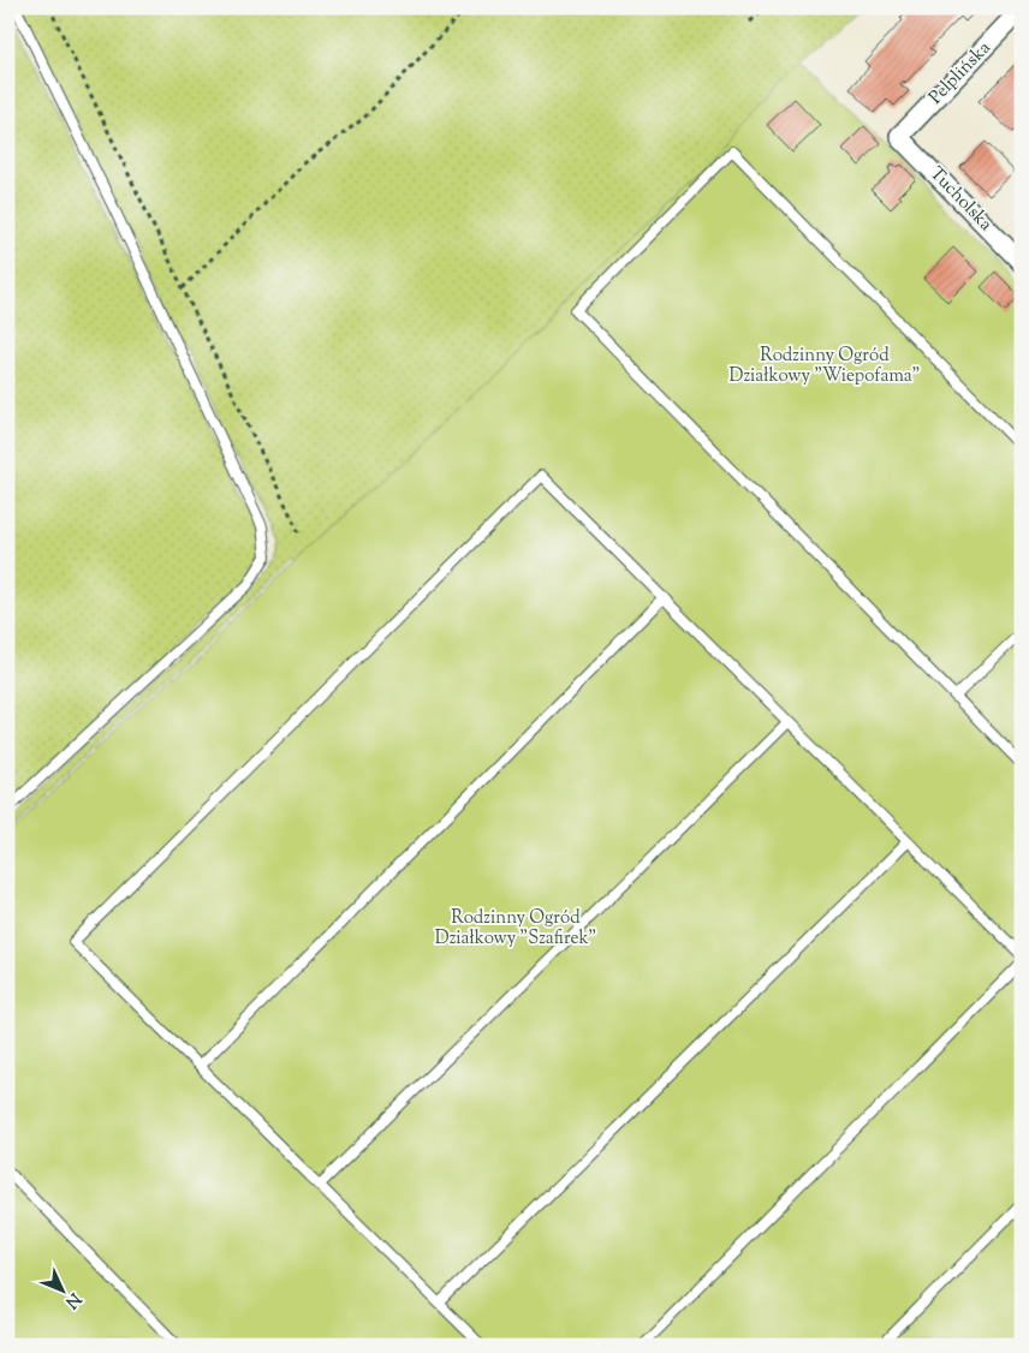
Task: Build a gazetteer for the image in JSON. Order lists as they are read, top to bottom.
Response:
{
  "streets": {
    "street": ["Pelplińska", "Tucholska"]
  },
  "crossings": [
    ["Pelplińska", "Tucholska"]
  ],
  "parks": ["Rodzinny Ogród Działkowy \"Wiepofama\"", "Rodzinny Ogród Działkowy \"Szafirek\""],
  "north": "bottom right"
}
